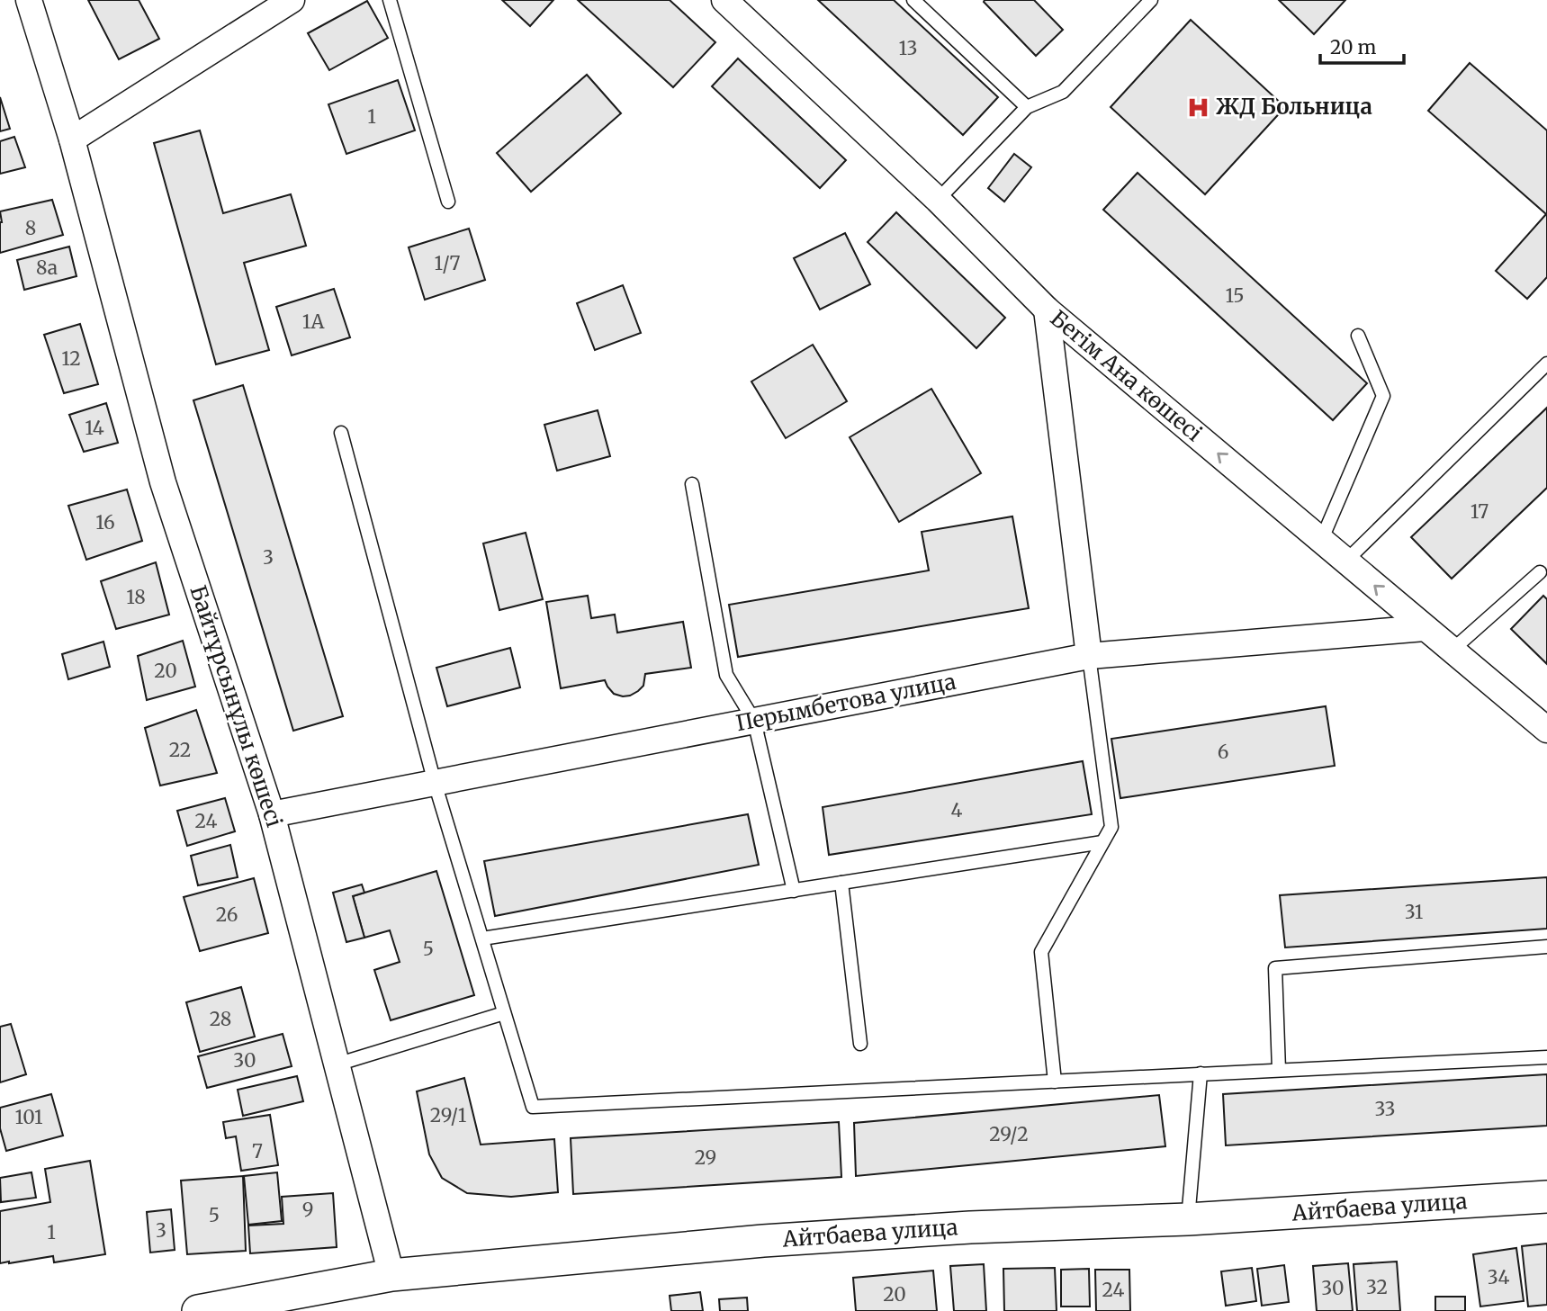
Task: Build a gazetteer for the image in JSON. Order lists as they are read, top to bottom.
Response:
{
  "streets": {
    "street": [
      "Бегім Ана көшесі",
      "Перымбетова улица",
      "Байтұрсынұлы көшесі",
      "Айтбаева улица"
    ]
  },
  "crossings": [
    ["Бегім Ана көшесі", "Перымбетова улица"],
    ["Перымбетова улица", "Байтұрсынұлы көшесі"],
    ["Байтұрсынұлы көшесі", "Айтбаева улица"]
  ],
  "one_way": ["Бегім Ана көшесі"],
  "places": {
    "hospital": ["ЖД Больница"]
  },
  "house_numbers": [
    "13",
    "1",
    "8",
    "1/7",
    "8а",
    "15",
    "1А",
    "12",
    "14",
    "17",
    "16",
    "3",
    "18",
    "20",
    "22",
    "6",
    "4",
    "24",
    "31",
    "26",
    "5",
    "28",
    "30",
    "33",
    "29/1",
    "101",
    "29/2",
    "7",
    "29",
    "9",
    "5",
    "3",
    "1",
    "34",
    "32",
    "30",
    "24",
    "20"
  ],
  "scale_bar": "20 m"
}
